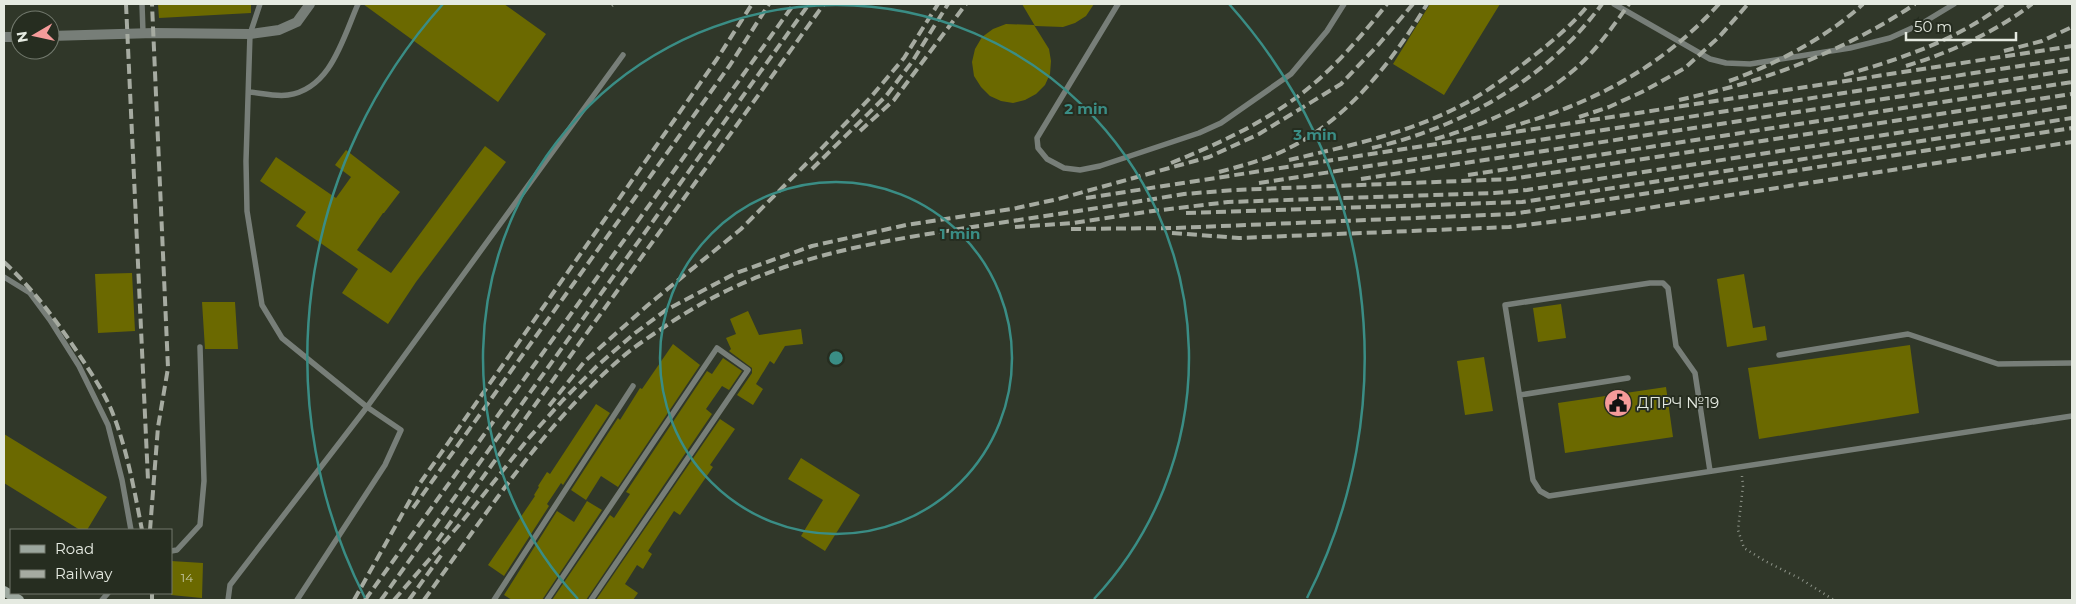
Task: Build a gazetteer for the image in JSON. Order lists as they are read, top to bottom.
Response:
{
  "places": {
    "public building": ["ДПРЧ №19"]
  },
  "house_numbers": ["14"],
  "legend": ["Road", "Railway"],
  "scale_bar": "50 m",
  "north": "left",
  "rings": ["2 min", "3 min", "1 min"]
}
